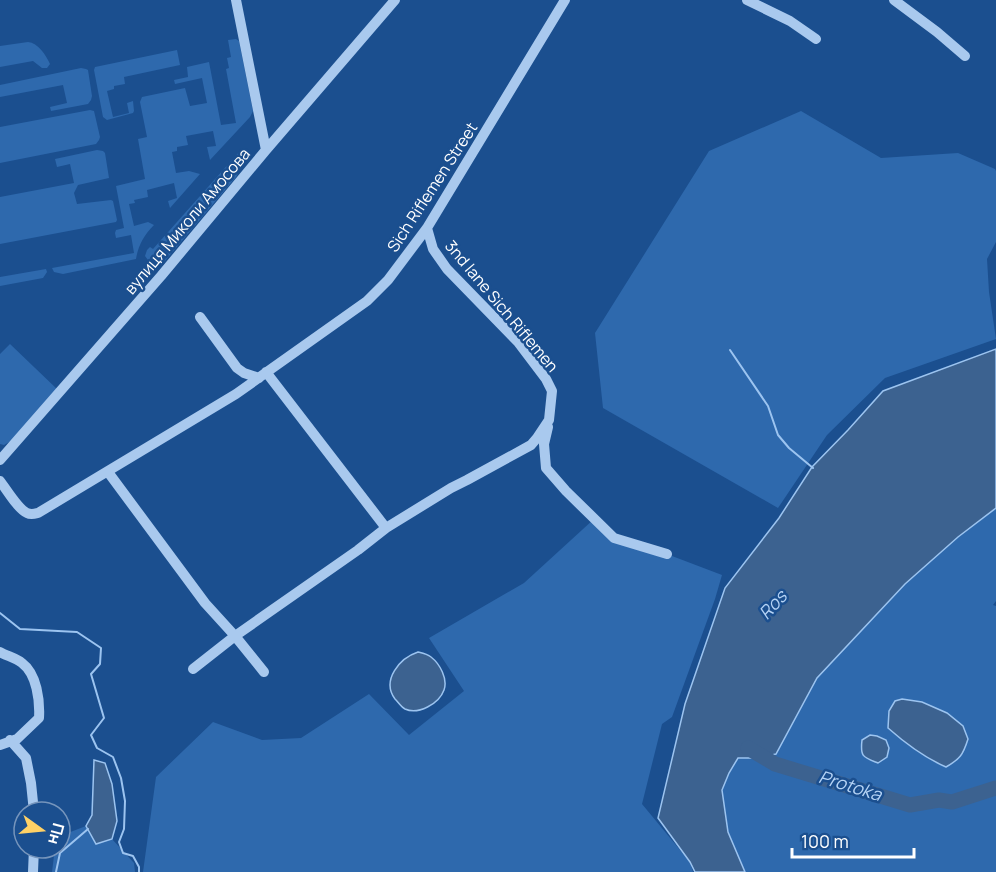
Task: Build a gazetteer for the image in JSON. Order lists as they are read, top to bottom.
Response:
{
  "streets": {
    "street": ["Sich Riflemen Street", "вулиця Миколи Амосова", "3nd lane Sich Riflemen"]
  },
  "crossings": [
    ["Sich Riflemen Street", "3nd lane Sich Riflemen"]
  ],
  "water": ["Ros", "Protoka"],
  "scale_bar": "100 m",
  "north": "right"
}
